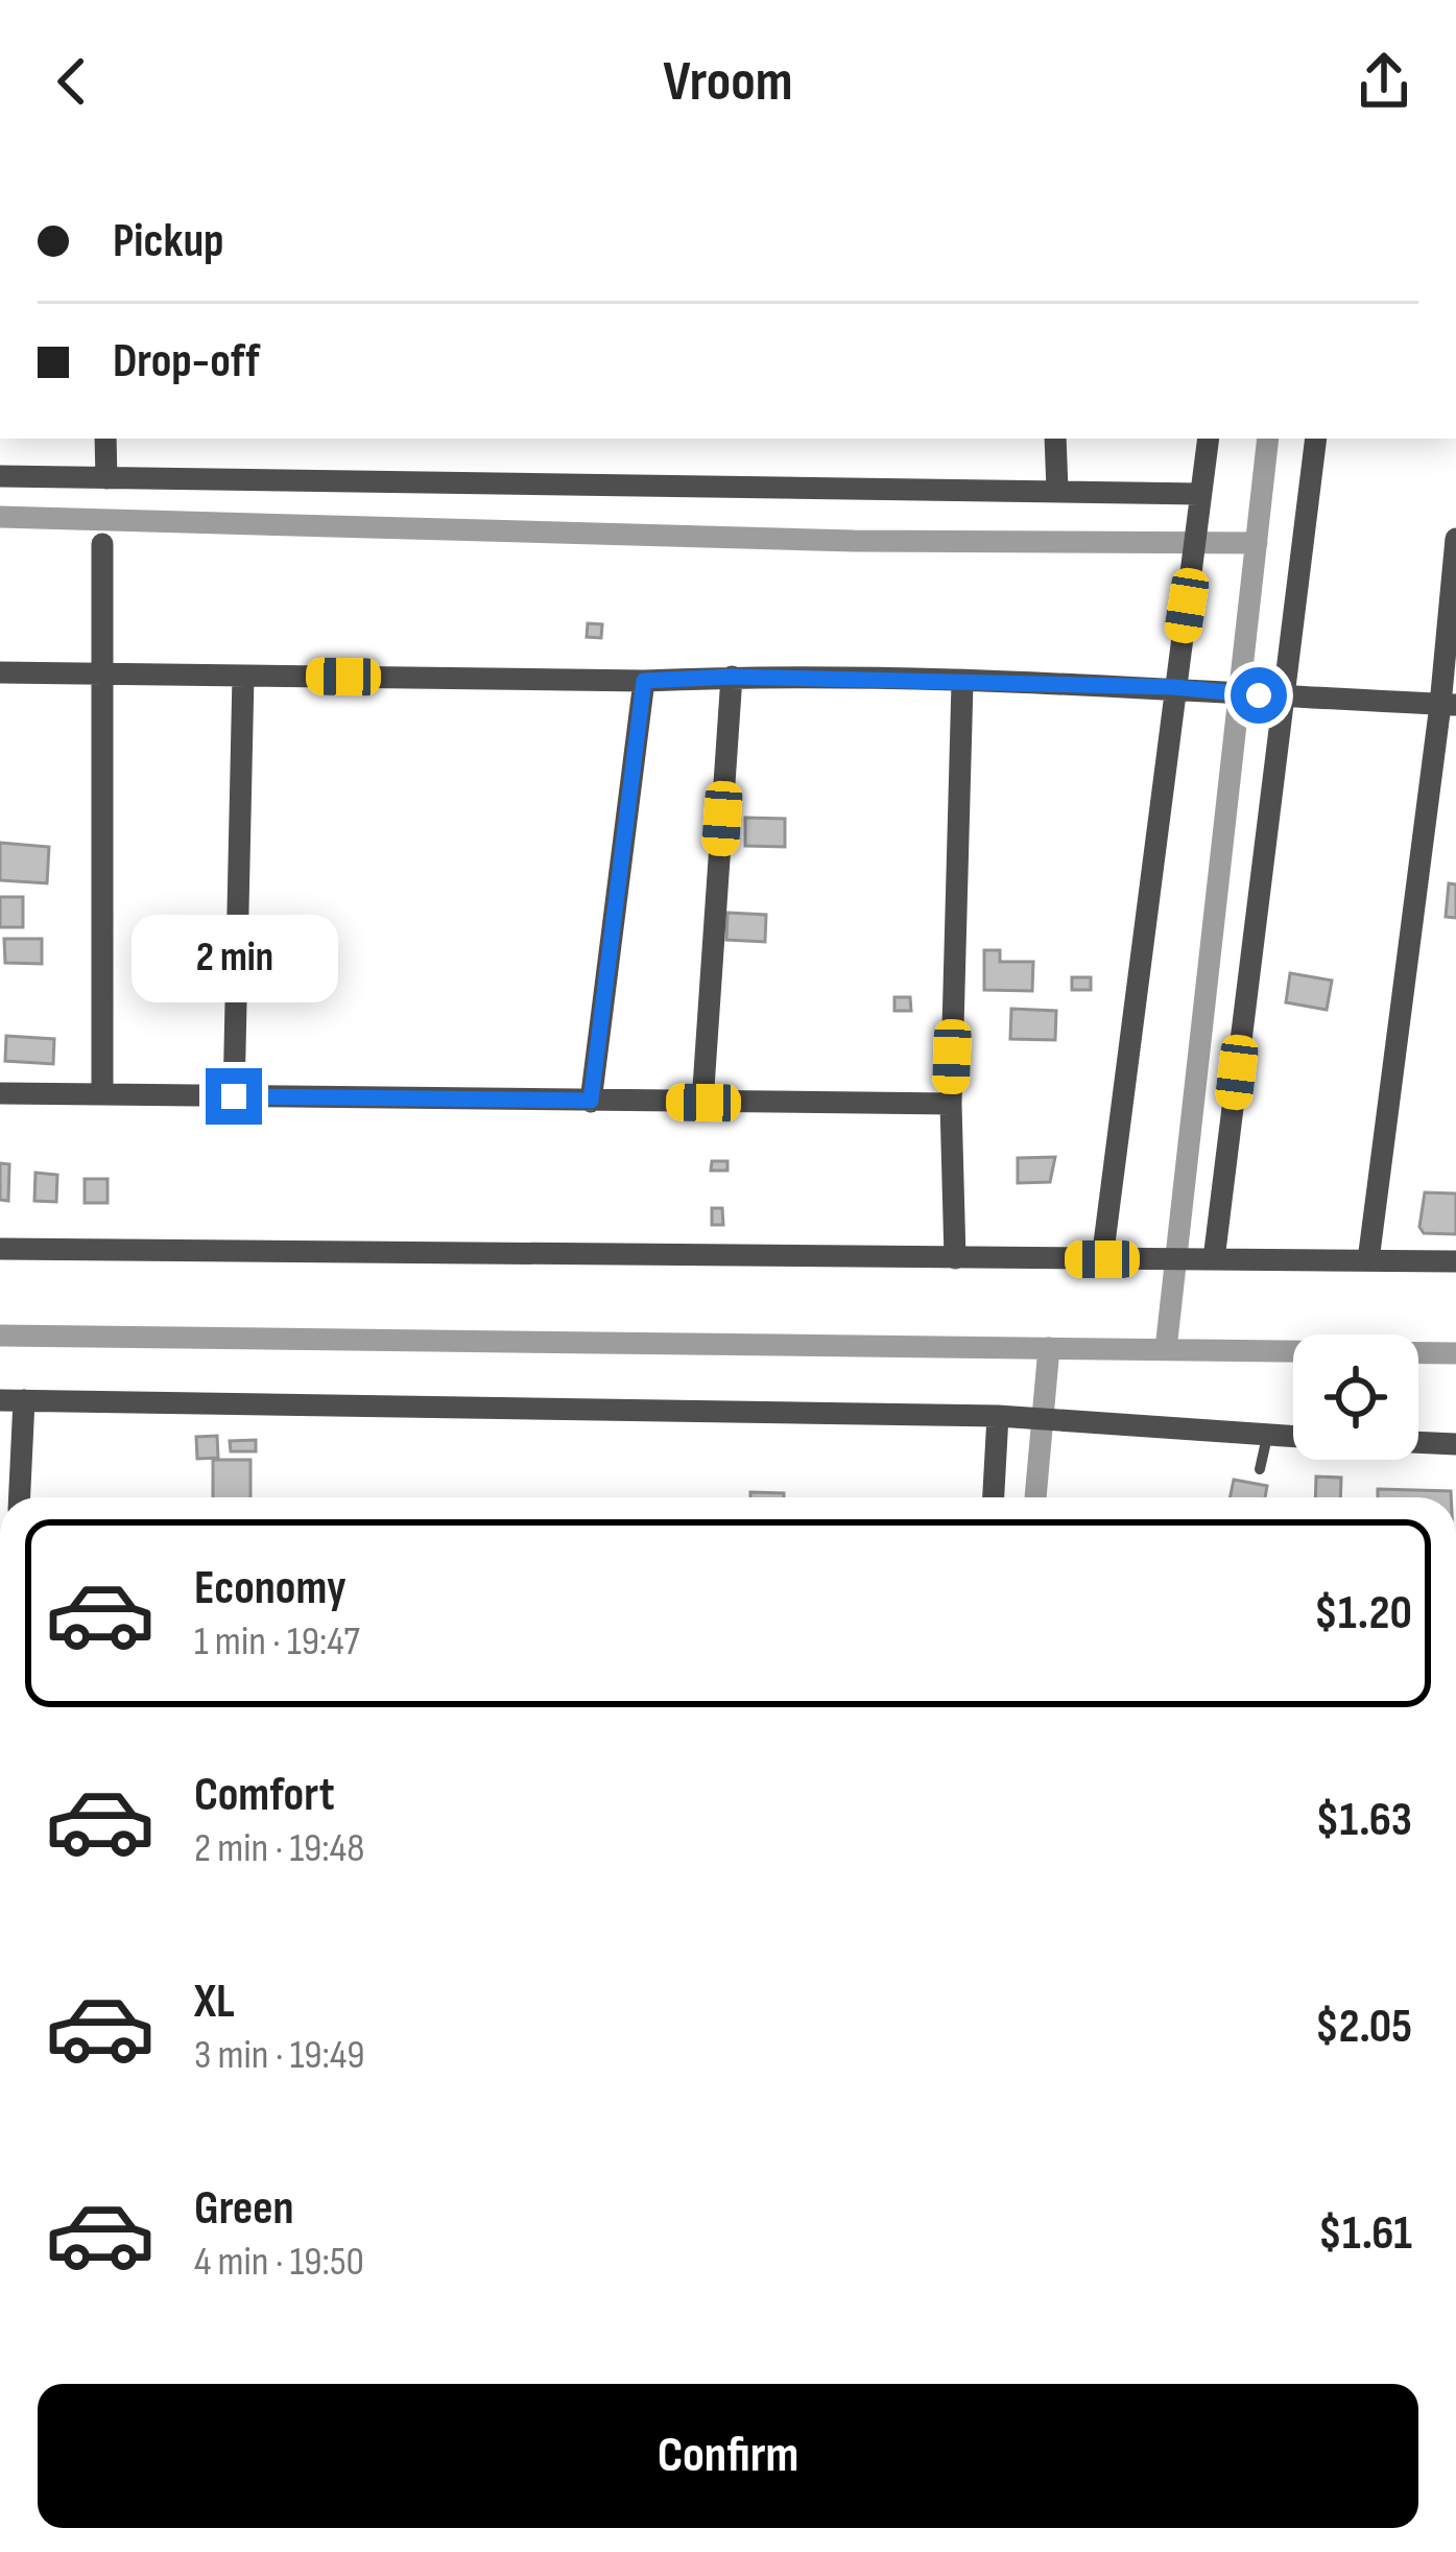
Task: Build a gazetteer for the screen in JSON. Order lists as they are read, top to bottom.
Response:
{
  "page": {
    "header": "Vroom",
    "banner": ["Pickup", "Drop-off"],
    "bubble": "2 min",
    "list": [
      {
        "name": "Economy",
        "note": "1 min · 19:47",
        "value": "$1.20"
      },
      {
        "name": "Comfort",
        "note": "2 min · 19:48",
        "value": "$1.63"
      },
      {
        "name": "XL",
        "note": "3 min · 19:49",
        "value": "$2.05"
      },
      {
        "name": "Green",
        "note": "4 min · 19:50",
        "value": "$1.61"
      }
    ],
    "buttons": "Confirm"
  }
}
